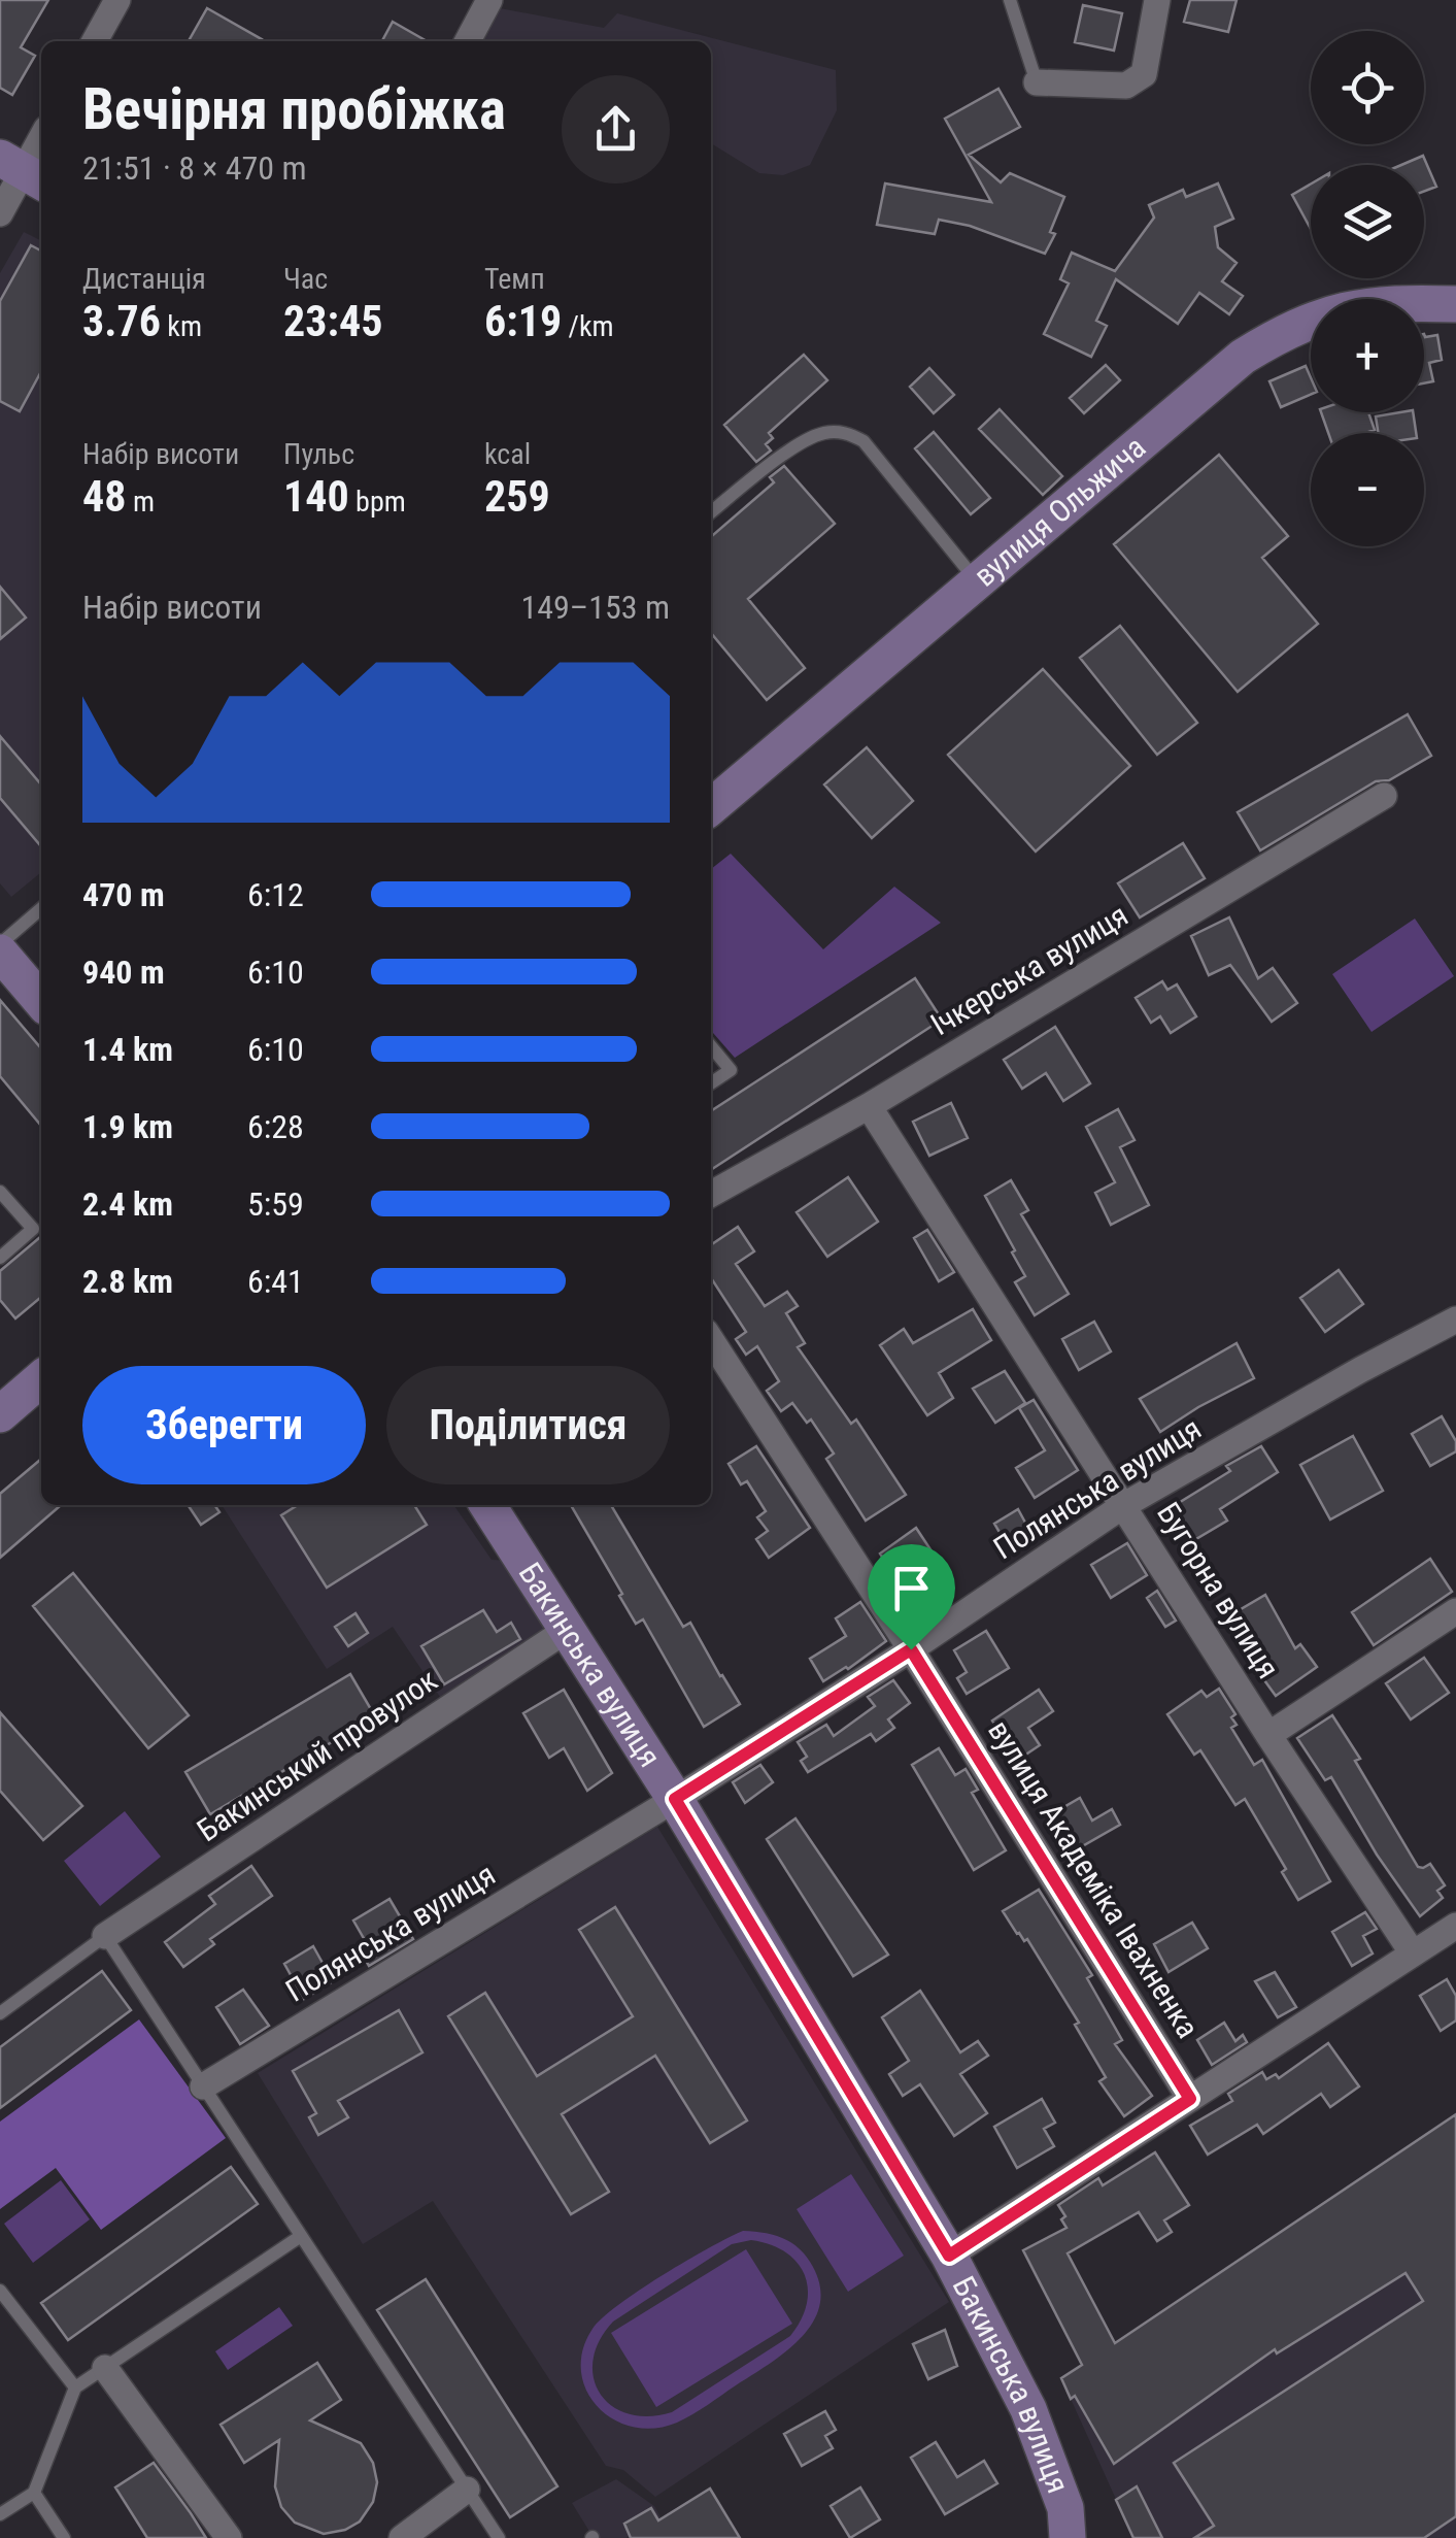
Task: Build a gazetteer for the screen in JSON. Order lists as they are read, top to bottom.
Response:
{
  "streets": {
    "street": [
      "вулиця Ольжича",
      "Ічкерська вулиця",
      "Полянська вулиця",
      "Бугорна вулиця",
      "Бакинська вулиця",
      "Бакинський провулок",
      "вулиця Академіка Івахненка"
    ]
  },
  "crossings": [
    ["Ічкерська вулиця", "Бугорна вулиця"],
    ["Полянська вулиця", "Бугорна вулиця"],
    ["Полянська вулиця", "Бакинська вулиця"],
    ["Полянська вулиця", "вулиця Академіка Івахненка"],
    ["Бакинська вулиця", "Бакинський провулок"]
  ],
  "page": {
    "map_buttons": ["+", "−"],
    "heading": ["Вечірня пробіжка", "21:51 · 8 × 470 m"],
    "stats": [
      ["Дистанція", "3.76 km"],
      ["Час", "23:45"],
      ["Темп", "6:19 /km"],
      ["Набір висоти", "48 m"],
      ["Пульс", "140 bpm"],
      ["kcal", "259"]
    ],
    "chart": ["Набір висоти", "149–153 m"],
    "list": [
      {
        "name": "470 m",
        "note": "6:12"
      },
      {
        "name": "940 m",
        "note": "6:10"
      },
      {
        "name": "1.4 km",
        "note": "6:10"
      },
      {
        "name": "1.9 km",
        "note": "6:28"
      },
      {
        "name": "2.4 km",
        "note": "5:59"
      },
      {
        "name": "2.8 km",
        "note": "6:41"
      }
    ],
    "buttons": ["Зберегти", "Поділитися"]
  }
}
